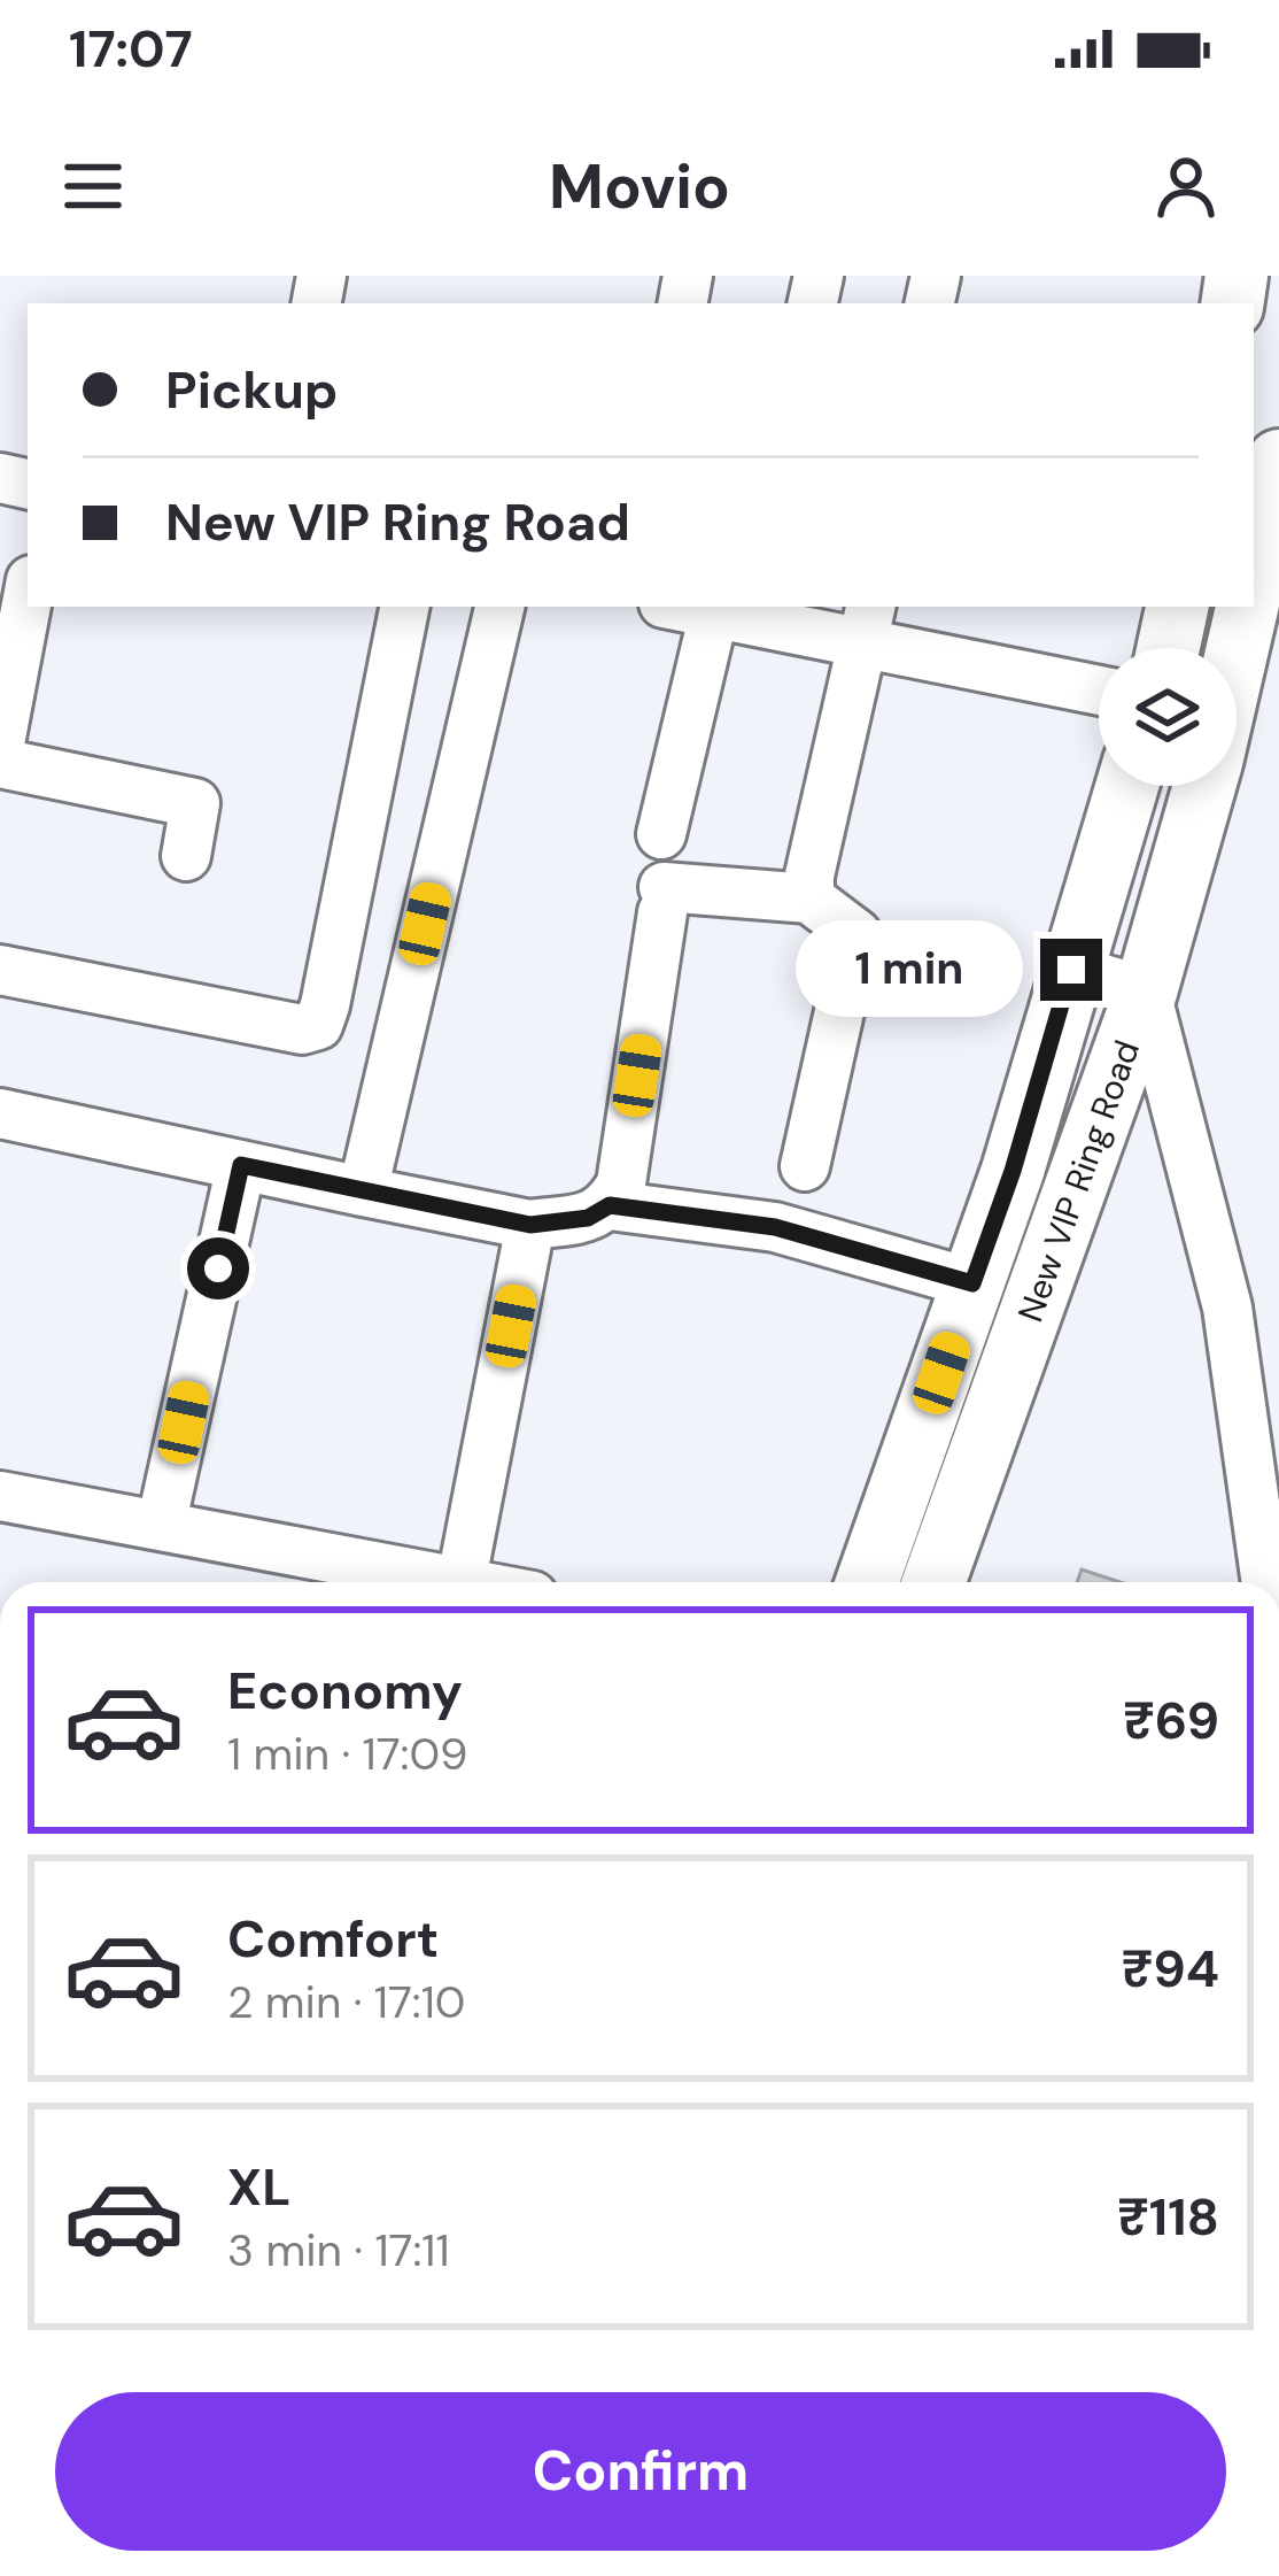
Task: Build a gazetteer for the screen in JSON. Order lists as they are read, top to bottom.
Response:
{
  "streets": {
    "main road": ["New VIP Ring Road"]
  },
  "page": {
    "status": "17:07",
    "header": "Movio",
    "banner": ["Pickup", "New VIP Ring Road"],
    "bubble": "1 min",
    "list": [
      {
        "name": "Economy",
        "note": "1 min · 17:09",
        "value": "₹69"
      },
      {
        "name": "Comfort",
        "note": "2 min · 17:10",
        "value": "₹94"
      },
      {
        "name": "XL",
        "note": "3 min · 17:11",
        "value": "₹118"
      }
    ],
    "buttons": "Confirm"
  }
}
